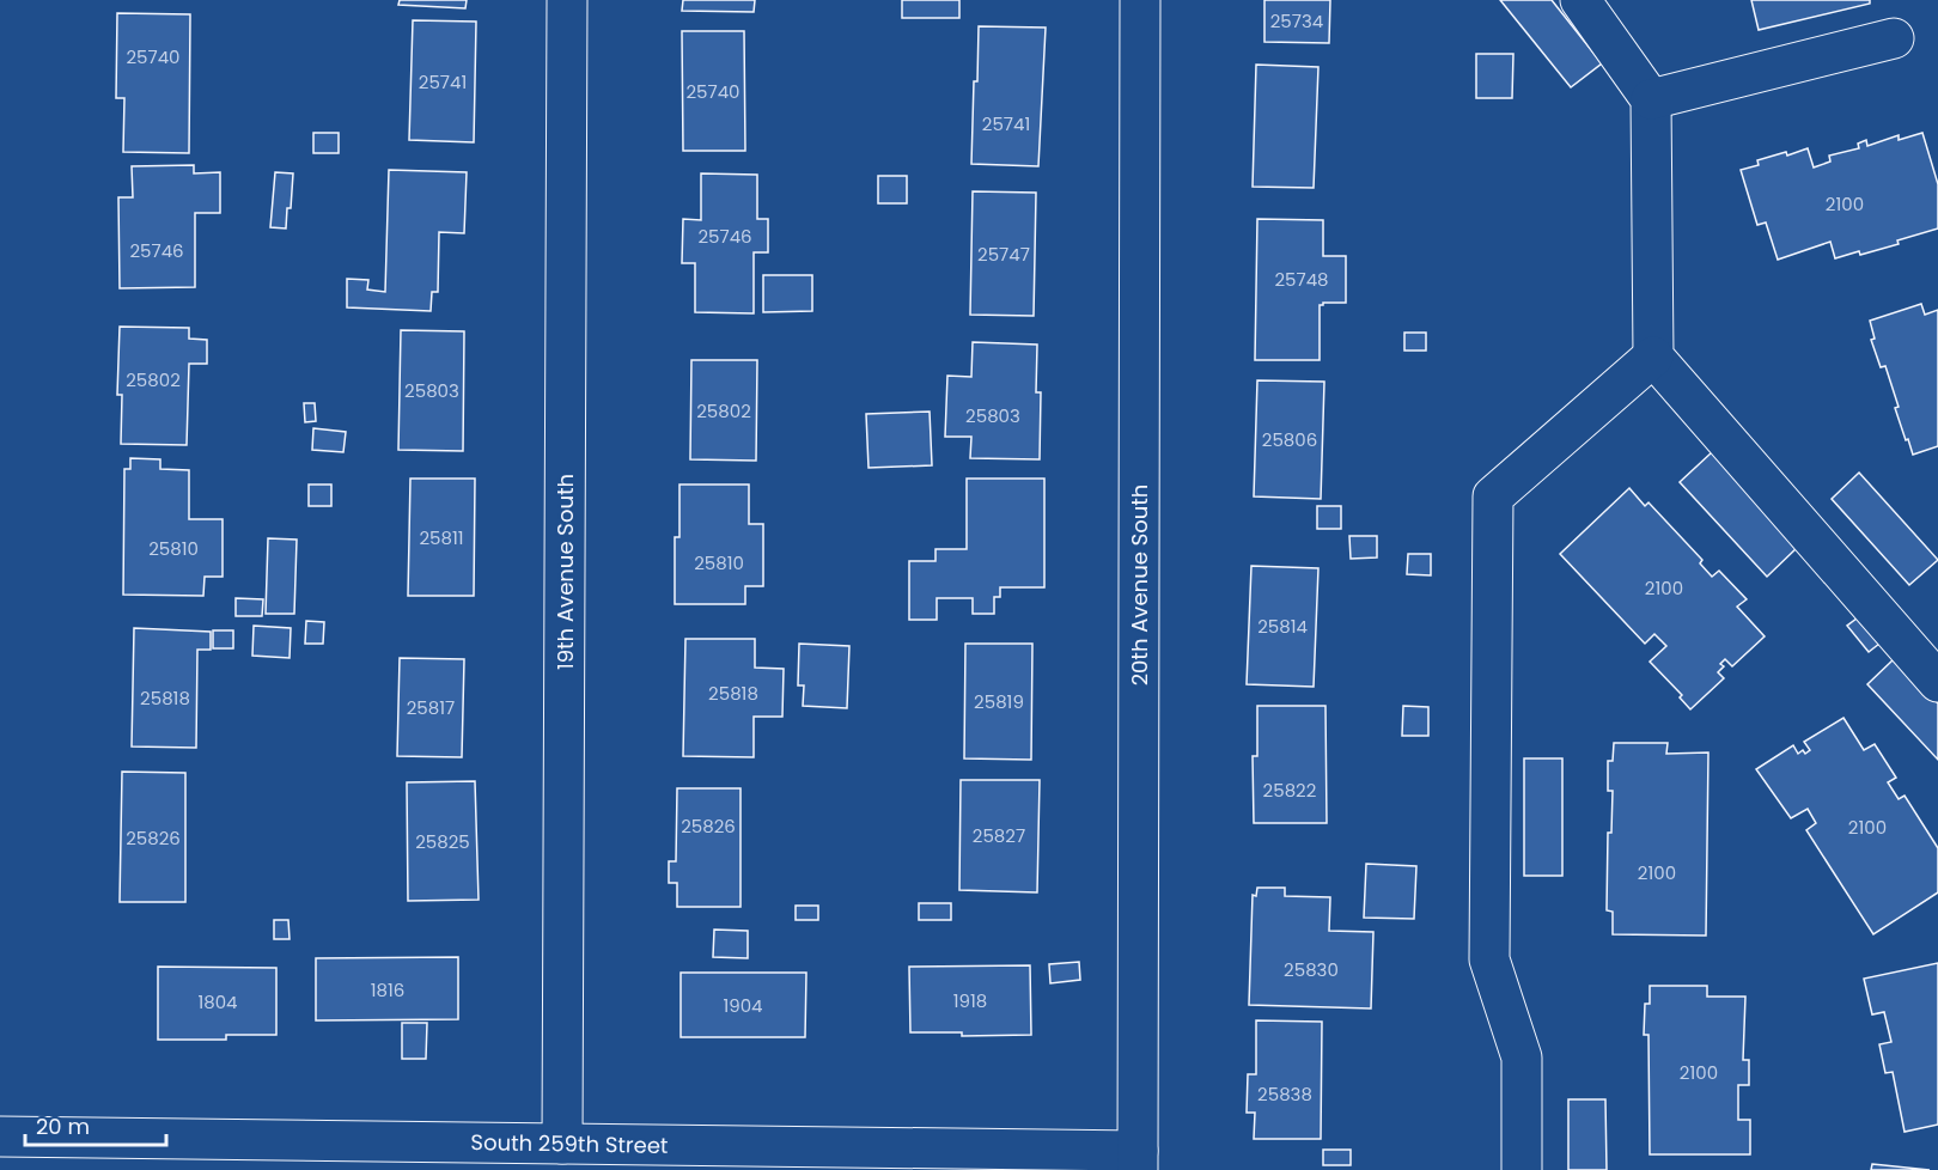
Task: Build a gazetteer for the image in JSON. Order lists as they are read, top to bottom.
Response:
{
  "streets": {
    "street": ["19th Avenue South", "20th Avenue South", "South 259th Street"]
  },
  "crossings": [
    ["19th Avenue South", "South 259th Street"],
    ["20th Avenue South", "South 259th Street"]
  ],
  "house_numbers": [
    "25734",
    "25740",
    "25741",
    "25740",
    "25741",
    "2100",
    "25746",
    "25746",
    "25747",
    "25748",
    "25802",
    "25803",
    "25802",
    "25803",
    "25806",
    "25811",
    "25810",
    "25810",
    "2100",
    "25814",
    "25818",
    "25818",
    "25819",
    "25817",
    "25822",
    "25826",
    "2100",
    "25827",
    "25826",
    "25825",
    "2100",
    "25830",
    "1816",
    "1918",
    "1804",
    "1904",
    "2100",
    "25838"
  ],
  "scale_bar": "20 m"
}
